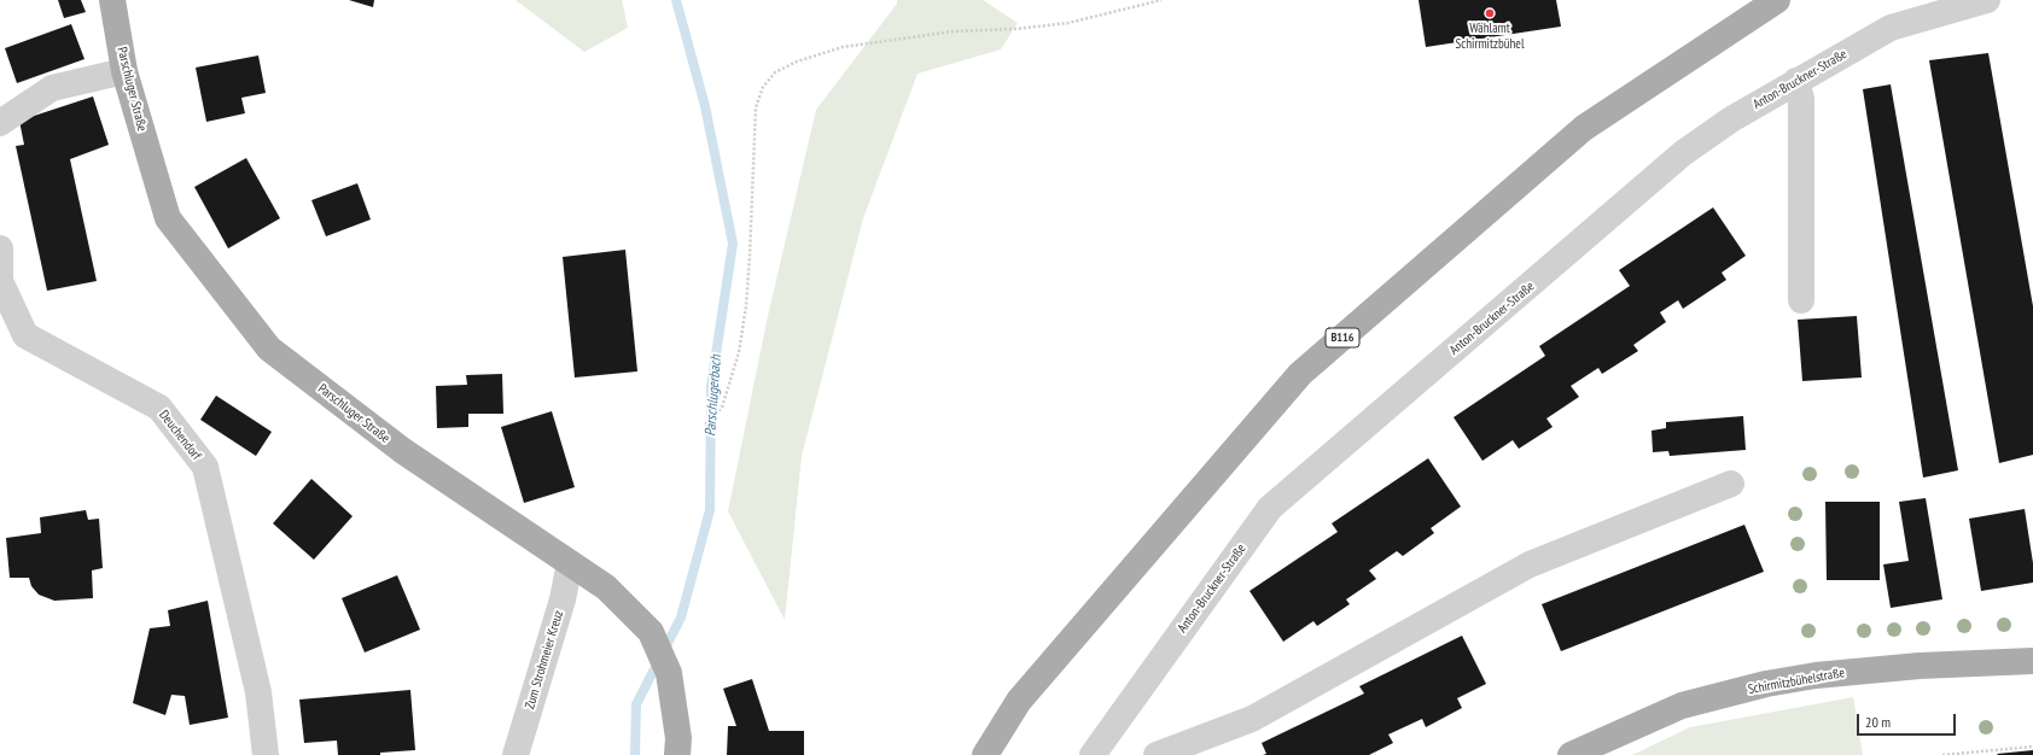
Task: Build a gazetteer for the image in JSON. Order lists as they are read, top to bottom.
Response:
{
  "streets": {
    "main road": ["Parschluger Straße", "B116", "Schirmitzbühelstraße"],
    "street": ["Anton-Bruckner-Straße", "Deuchendorf", "Zum Strohmeier Kreuz"]
  },
  "crossings": [
    ["Parschluger Straße", "Zum Strohmeier Kreuz"]
  ],
  "water": ["Parschlugerbach"],
  "places": ["Wählamt Schirmitzbühel"],
  "scale_bar": "20 m"
}
